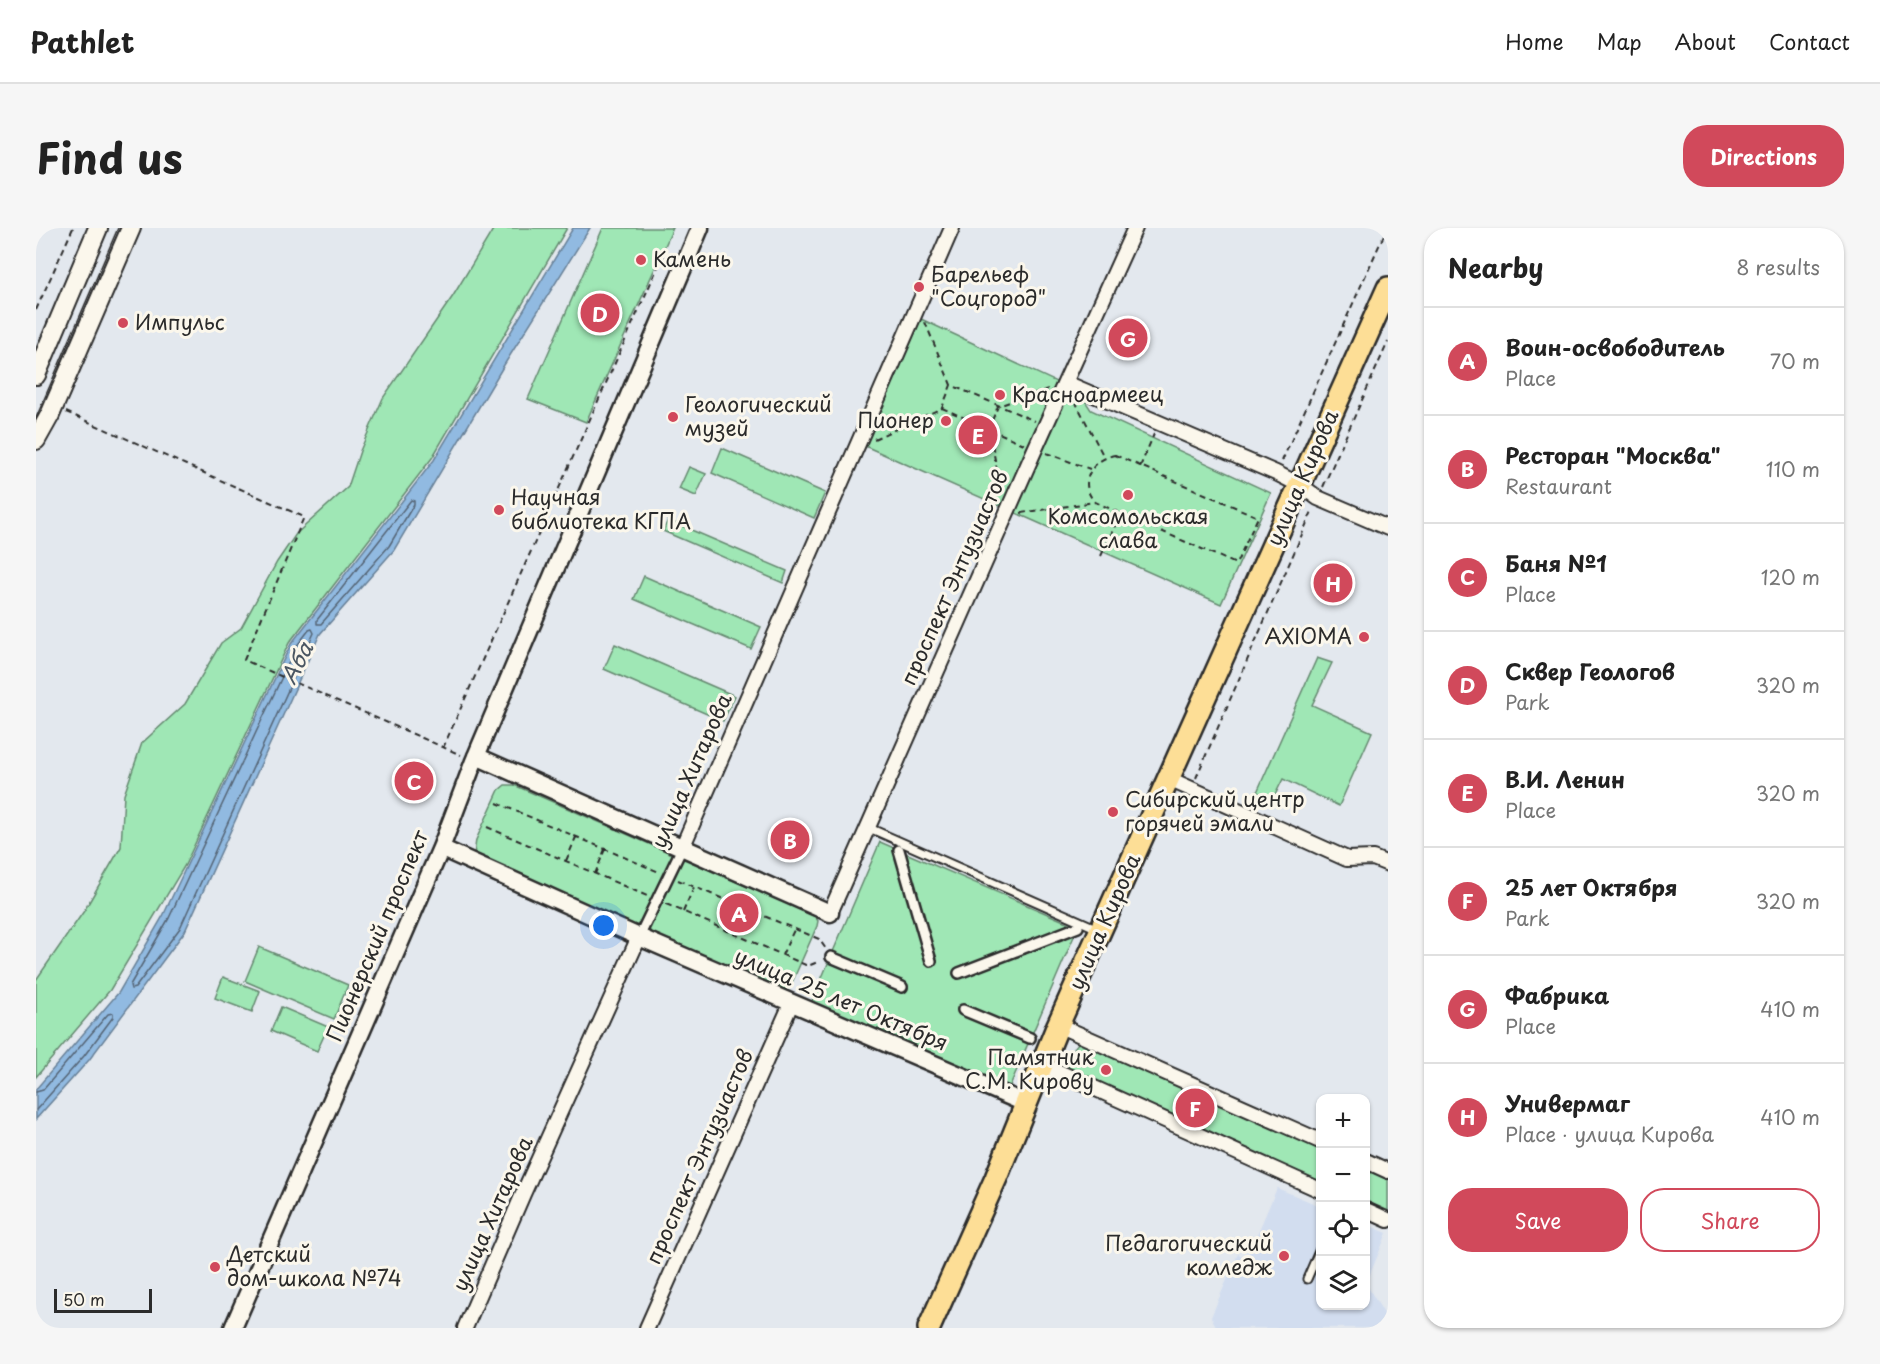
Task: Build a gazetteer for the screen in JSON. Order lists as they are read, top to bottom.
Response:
{
  "streets": {
    "main road": ["улица Кирова"],
    "street": [
      "проспект Энтузиастов",
      "улица Хитарова",
      "Пионерский проспект",
      "улица 25 лет Октября"
    ]
  },
  "crossings": [
    ["улица Кирова", "улица 25 лет Октября"],
    ["проспект Энтузиастов", "улица 25 лет Октября"],
    ["улица Хитарова", "улица 25 лет Октября"],
    ["Пионерский проспект", "улица 25 лет Октября"]
  ],
  "water": ["Аба"],
  "places": [
    "Камень",
    "Барельеф \"Соцгород\"",
    "Импульс",
    "Красноармеец",
    "Геологический музей",
    "Пионер",
    "Комсомольская слава",
    "Научная библиотека КГПА",
    "AXIOMA",
    "Сибирский центр горячей эмали",
    "Памятник С.М. Кирову",
    "Педагогический колледж",
    "Детский дом-школа №74"
  ],
  "scale_bar": "50 m",
  "page": {
    "header": "Pathlet",
    "nav": [
      "Home",
      "Map",
      "About",
      "Contact"
    ],
    "title": "Find us",
    "buttons": [
      "Directions",
      ["Save", "Share"]
    ],
    "heading": ["Nearby", "8 results"],
    "pins": [
      "D",
      "G",
      "E",
      "H",
      "C",
      "B",
      "A",
      "F"
    ],
    "list": [
      {
        "mark": "A",
        "name": "Воин-освободитель",
        "note": "Place",
        "value": "70 m"
      },
      {
        "mark": "B",
        "name": "Ресторан \"Москва\"",
        "note": "Restaurant",
        "value": "110 m"
      },
      {
        "mark": "C",
        "name": "Баня №1",
        "note": "Place",
        "value": "120 m"
      },
      {
        "mark": "D",
        "name": "Сквер Геологов",
        "note": "Park",
        "value": "320 m"
      },
      {
        "mark": "E",
        "name": "В.И. Ленин",
        "note": "Place",
        "value": "320 m"
      },
      {
        "mark": "F",
        "name": "25 лет Октября",
        "note": "Park",
        "value": "320 m"
      },
      {
        "mark": "G",
        "name": "Фабрика",
        "note": "Place",
        "value": "410 m"
      },
      {
        "mark": "H",
        "name": "Универмаг",
        "note": "Place · улица Кирова",
        "value": "410 m"
      }
    ],
    "map_buttons": ["+", "−"],
    "scale": "50 m"
  }
}
